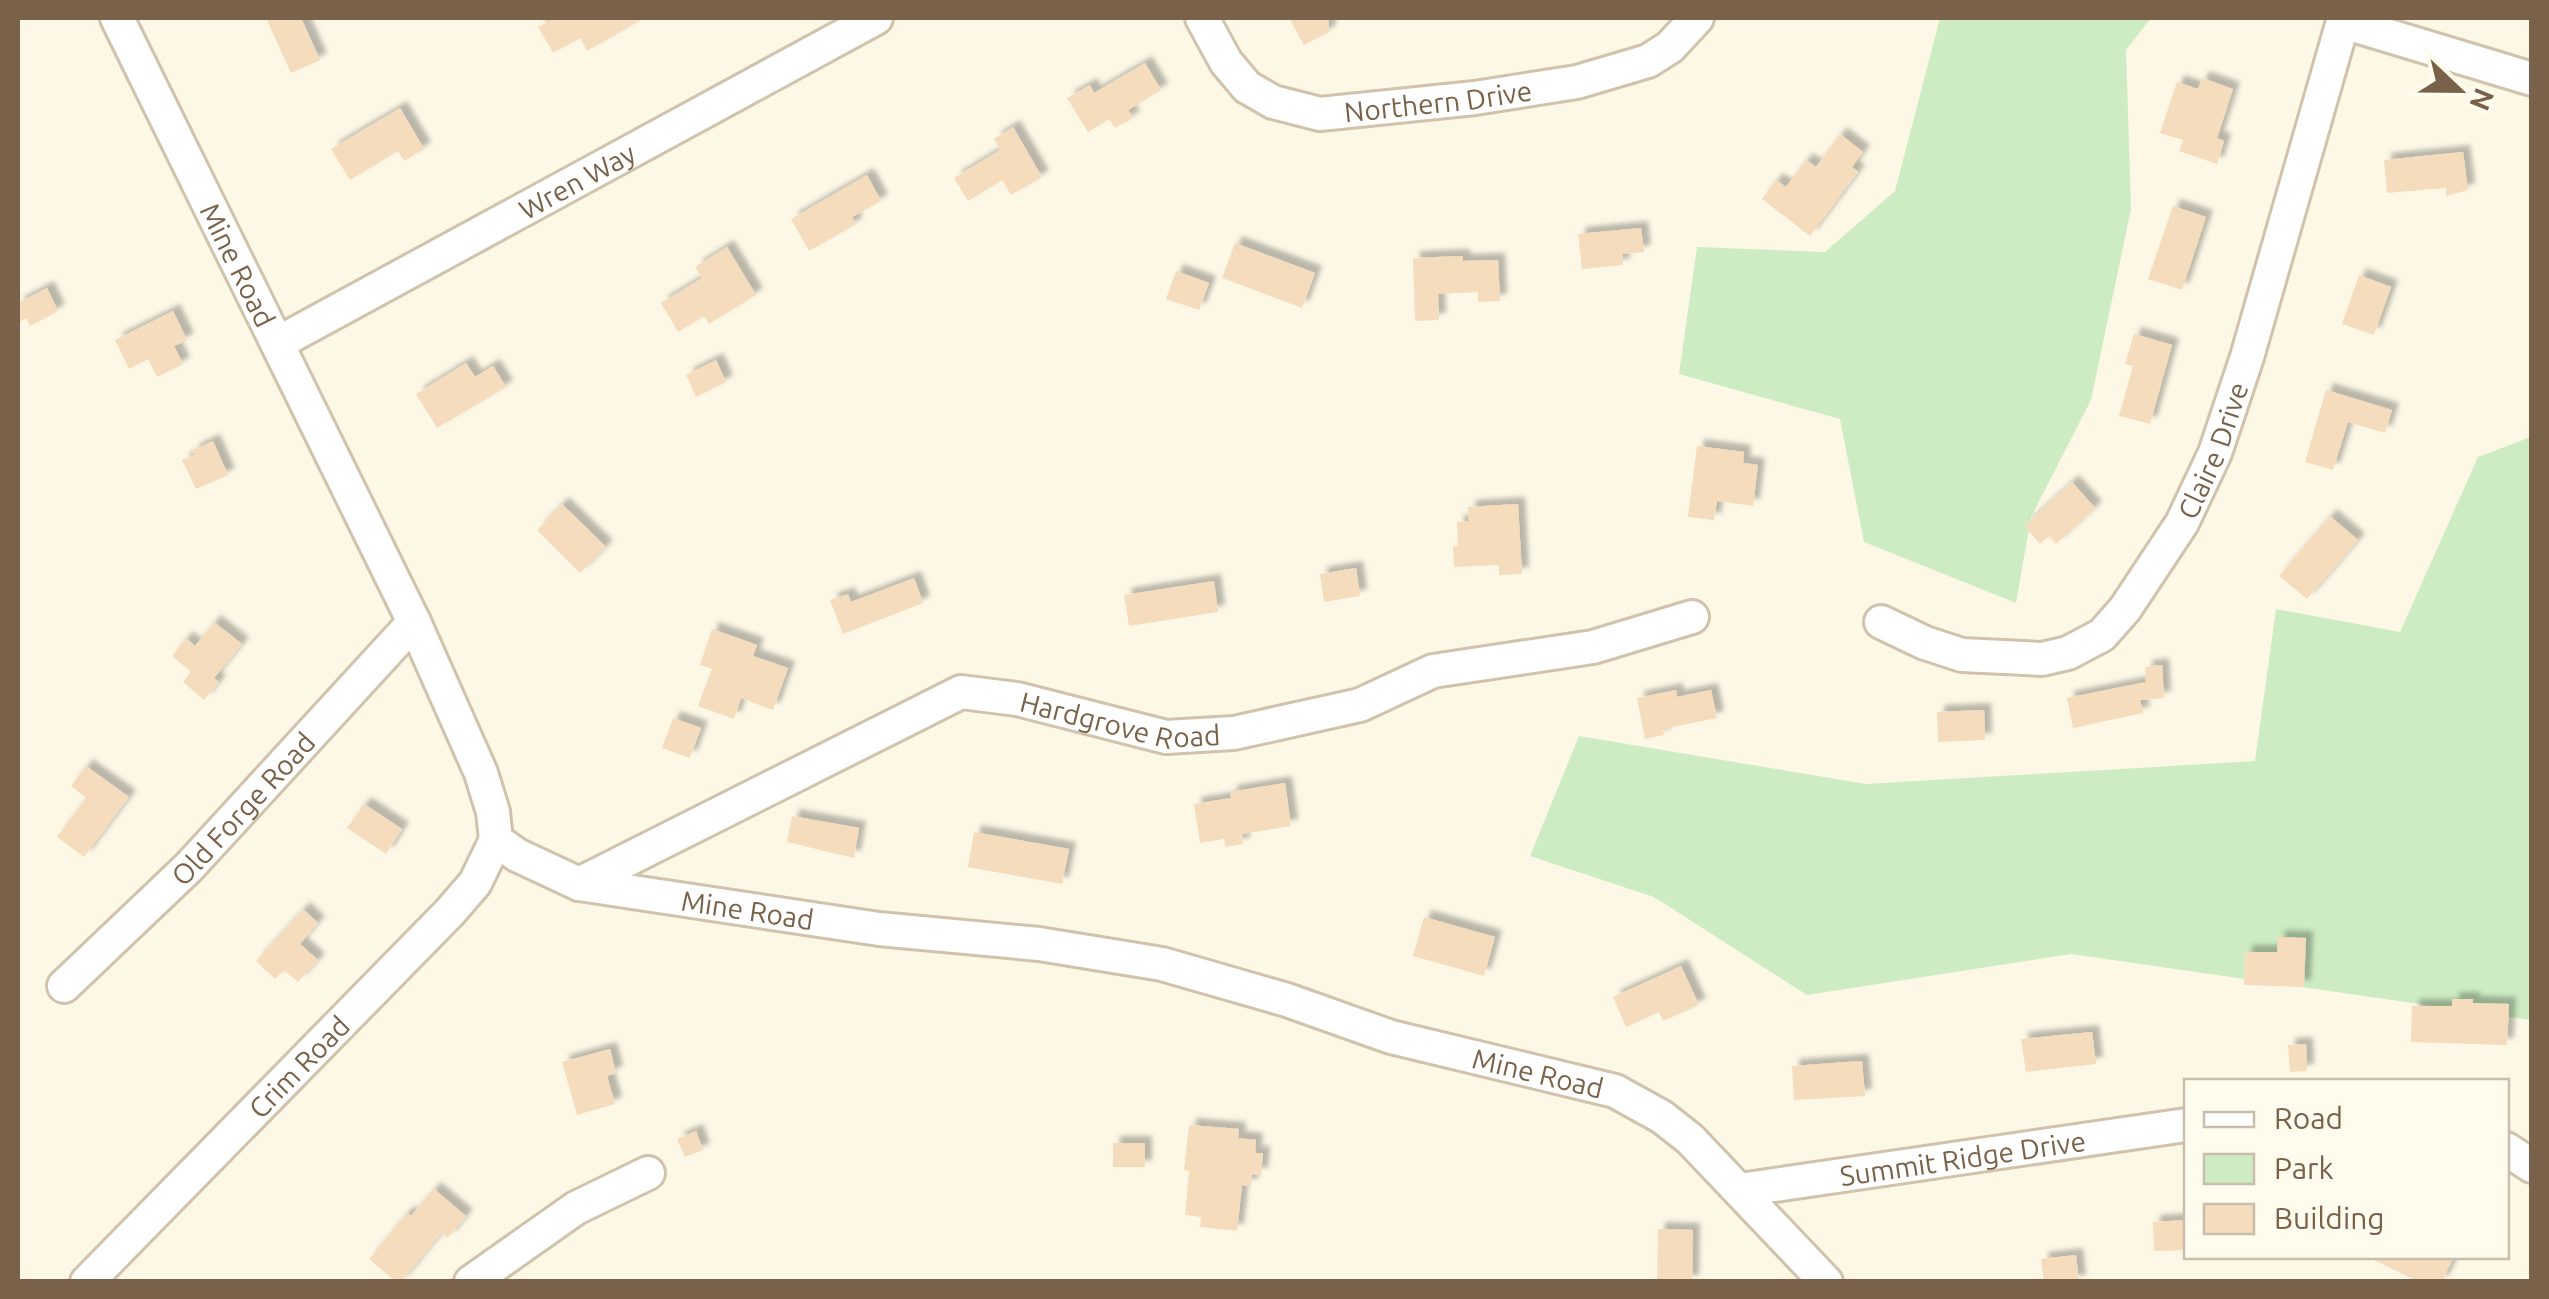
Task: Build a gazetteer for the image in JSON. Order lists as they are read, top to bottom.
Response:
{
  "streets": {
    "street": [
      "Northern Drive",
      "Wren Way",
      "Mine Road",
      "Claire Drive",
      "Hardgrove Road",
      "Old Forge Road",
      "Crim Road",
      "Summit Ridge Drive"
    ]
  },
  "crossings": [
    ["Wren Way", "Mine Road"],
    ["Mine Road", "Hardgrove Road"],
    ["Mine Road", "Old Forge Road"],
    ["Mine Road", "Crim Road"],
    ["Mine Road", "Summit Ridge Drive"]
  ],
  "legend": ["Road", "Park", "Building"],
  "north": "right"
}
